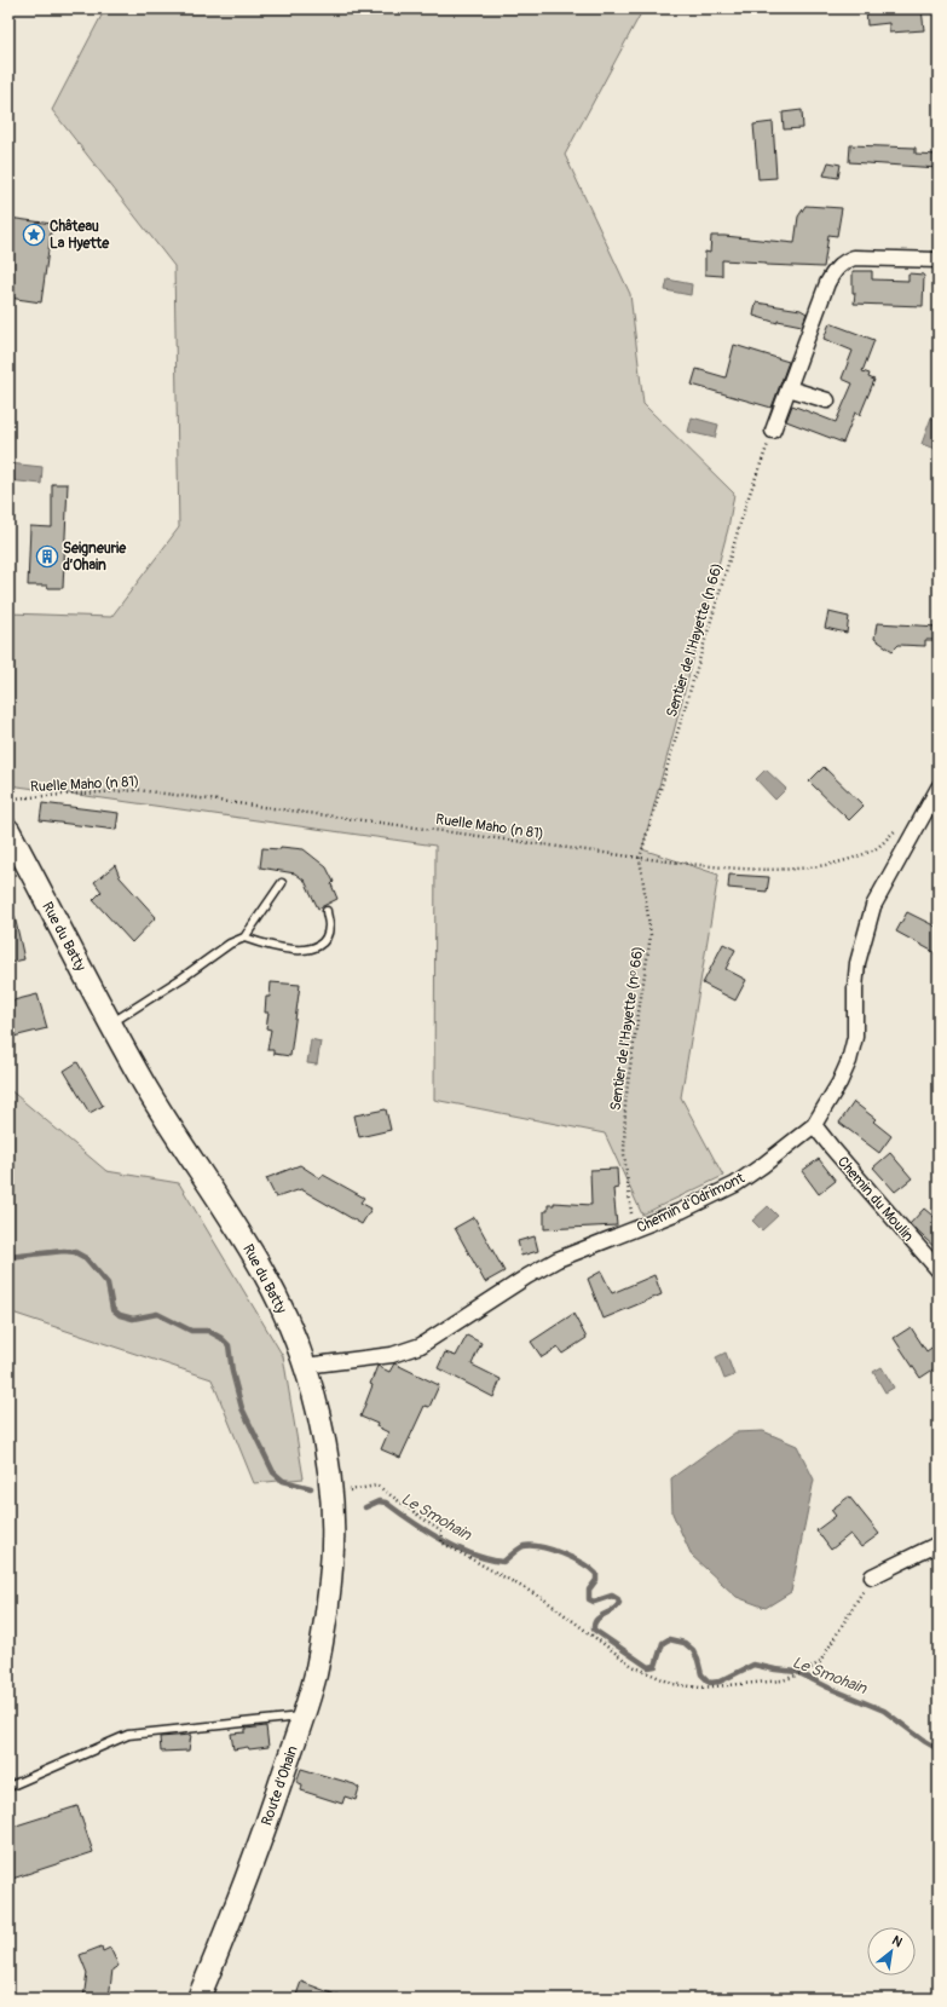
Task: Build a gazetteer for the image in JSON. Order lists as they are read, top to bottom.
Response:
{
  "streets": {
    "main road": ["Rue du Batty", "Route d'Ohain"],
    "street": ["Chemin du Moulin", "Chemin d'Odrimont"],
    "path": ["Sentier de l'Hayette (n 66)", "Ruelle Maho (n 81)", "Sentier de l'Hayette (nᵒ 66)"]
  },
  "crossings": [
    ["Sentier de l'Hayette (n 66)", "Ruelle Maho (n 81)"],
    ["Sentier de l'Hayette (n 66)", "Sentier de l'Hayette (nᵒ 66)"],
    ["Ruelle Maho (n 81)", "Sentier de l'Hayette (nᵒ 66)"],
    ["Rue du Batty", "Chemin d'Odrimont"],
    ["Rue du Batty", "Route d'Ohain"],
    ["Sentier de l'Hayette (nᵒ 66)", "Chemin d'Odrimont"],
    ["Chemin du Moulin", "Chemin d'Odrimont"]
  ],
  "water": ["Le Smohain"],
  "places": {
    "place": ["Château La Hyette"],
    "building": ["Seigneurie d’Ohain"]
  },
  "north": "top right"
}
